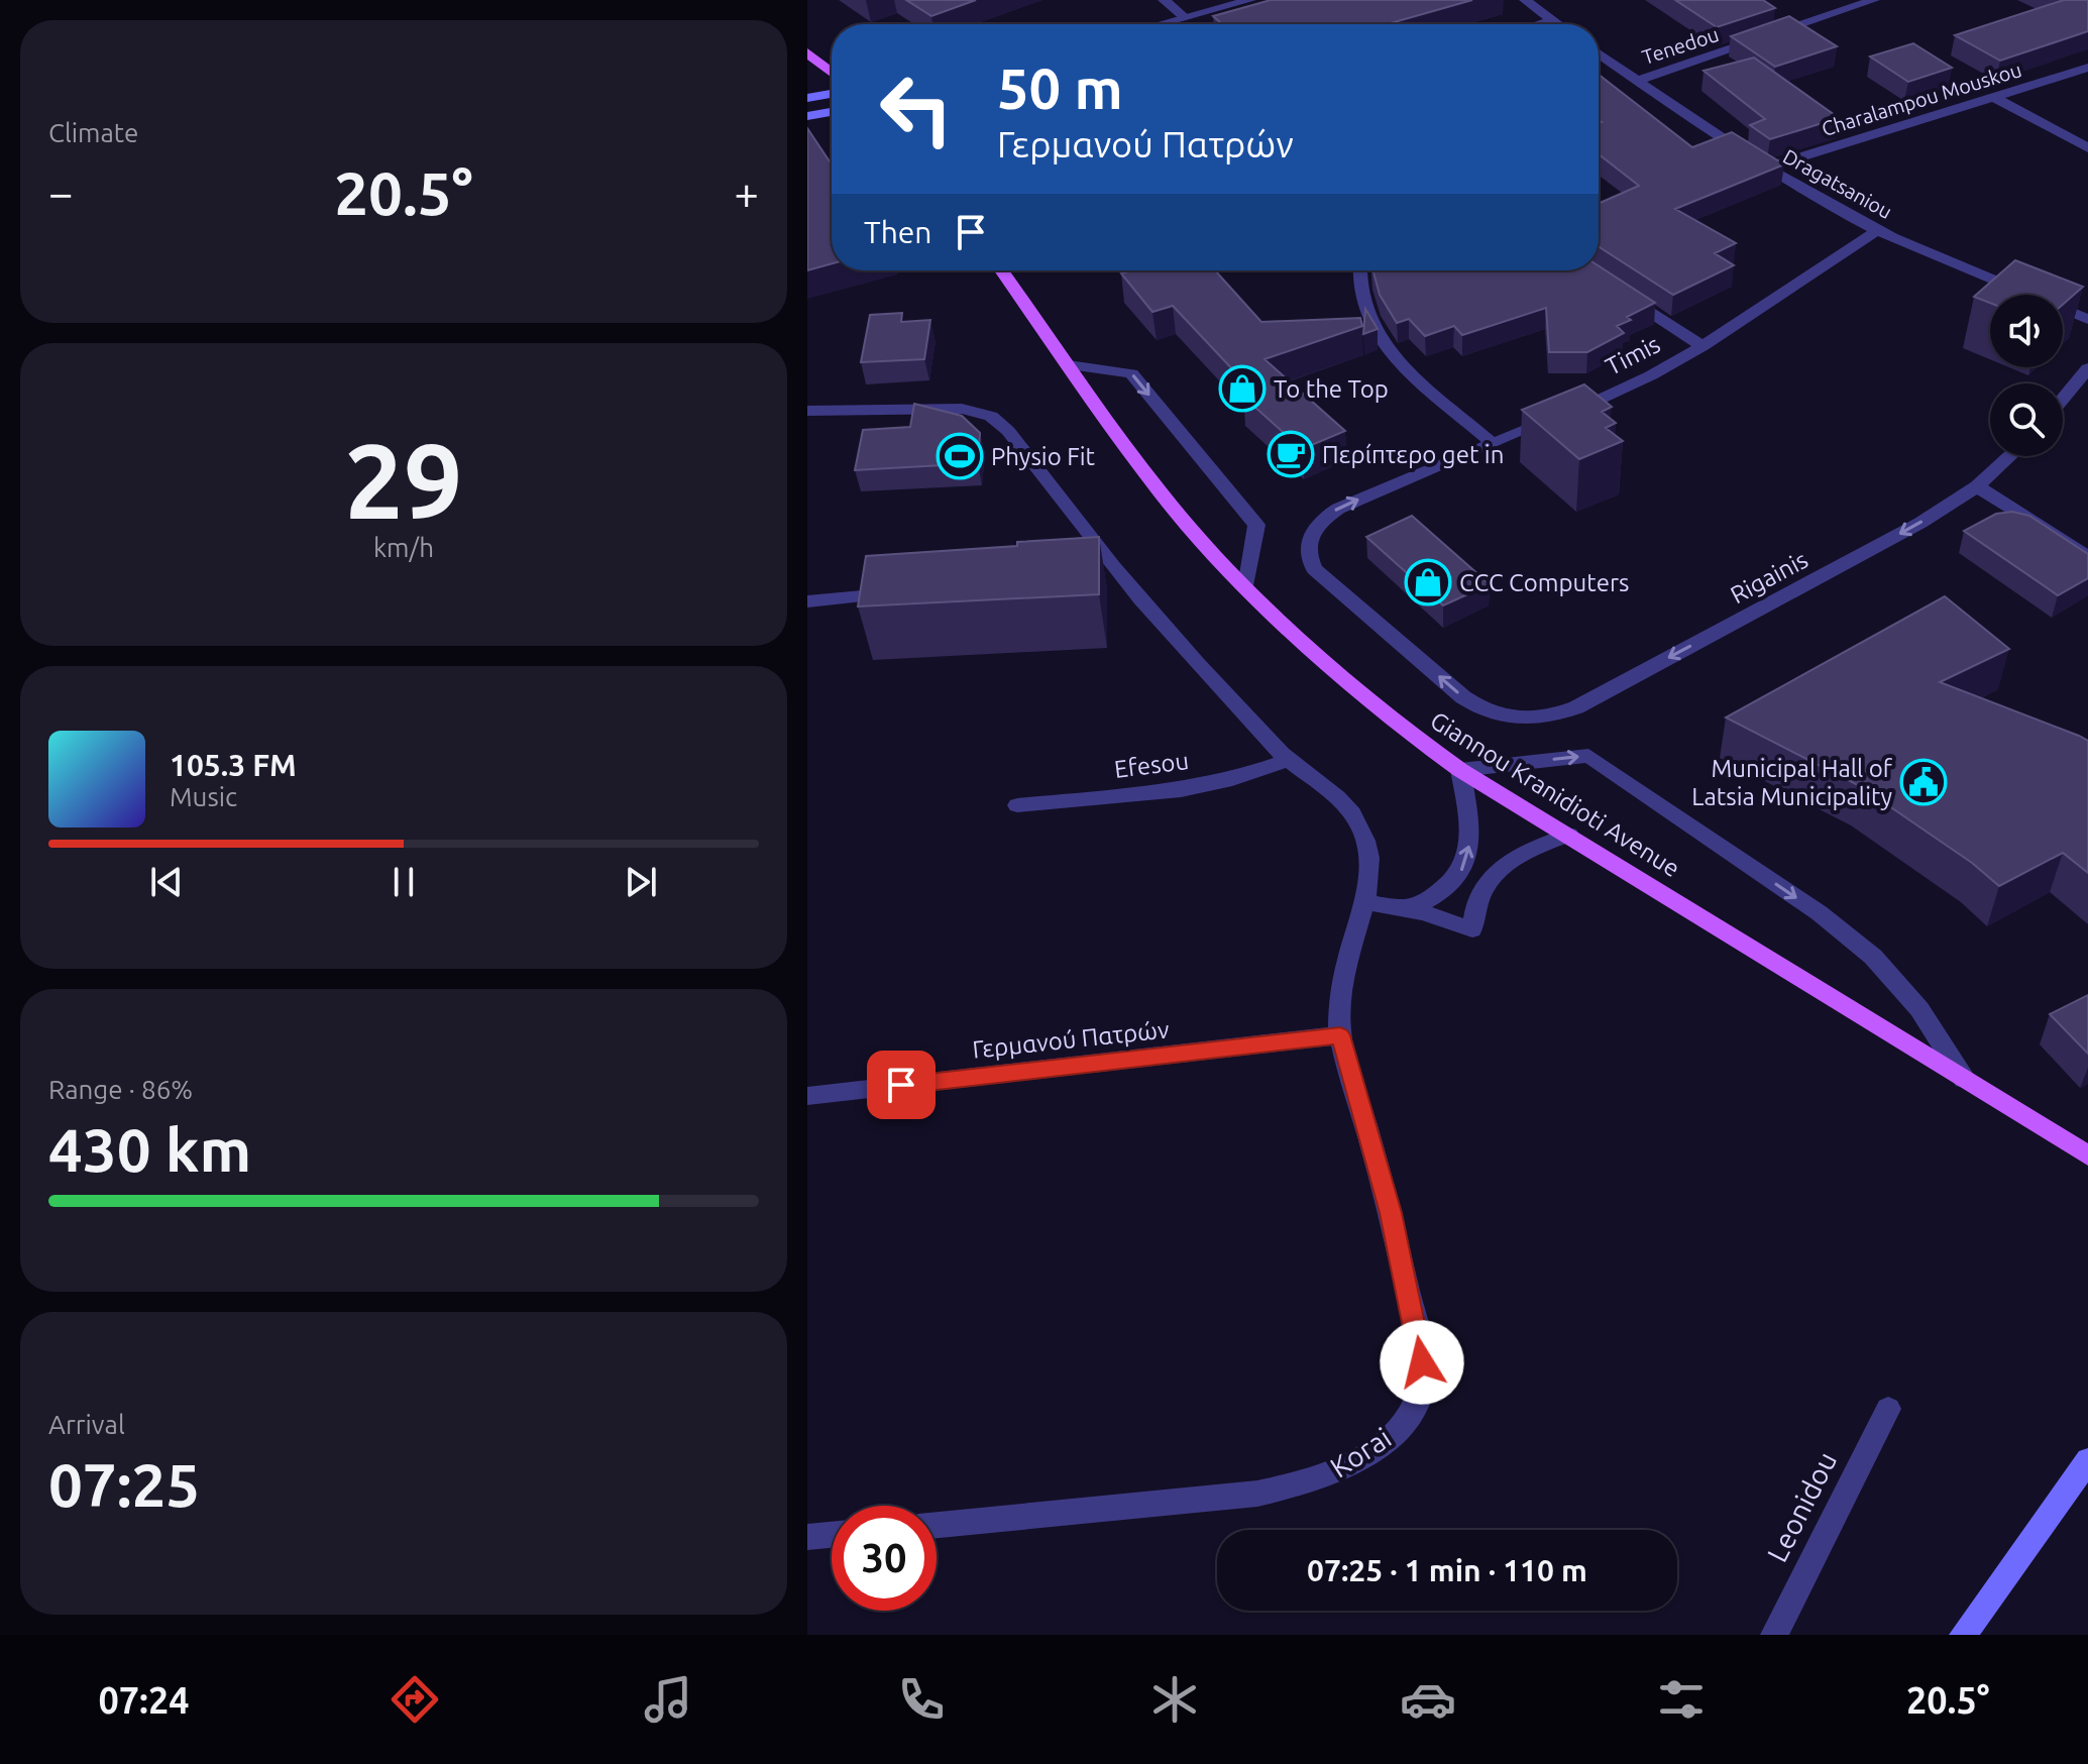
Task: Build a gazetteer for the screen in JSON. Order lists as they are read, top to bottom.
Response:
{
  "streets": {
    "main road": ["Giannou Kranidioti Avenue"],
    "street": [
      "Tenedou",
      "Charalampou Mouskou",
      "Dragatsaniou",
      "Timis",
      "Rigainis",
      "Efesou",
      "Γερμανού Πατρών",
      "Korai",
      "Leonidou"
    ]
  },
  "crossings": [
    ["Tenedou", "Dragatsaniou"],
    ["Charalampou Mouskou", "Dragatsaniou"],
    ["Dragatsaniou", "Timis"],
    ["Timis", "Rigainis"],
    ["Γερμανού Πατρών", "Korai"]
  ],
  "one_way": ["Rigainis"],
  "places": {
    "shop": ["To the Top", "CCC Computers"],
    "cafe": ["Περίπτερο get in"],
    "sports": ["Physio Fit"],
    "public building": ["Municipal Hall of Latsia Municipality"]
  },
  "page": {
    "tile": [
      "Climate",
      ["29", "km/h"],
      ["Range · 86%", "430 km"],
      ["Arrival", "07:25"]
    ],
    "turn": ["50 m", "Γερμανού Πατρών"],
    "heat": ["−", "20.5°", "+"],
    "then": "Then",
    "song": ["105.3 FM", "Music"],
    "limit": "30",
    "trip": "07:25 · 1 min · 110 m",
    "tabs": ["07:24", "20.5°"]
  }
}
